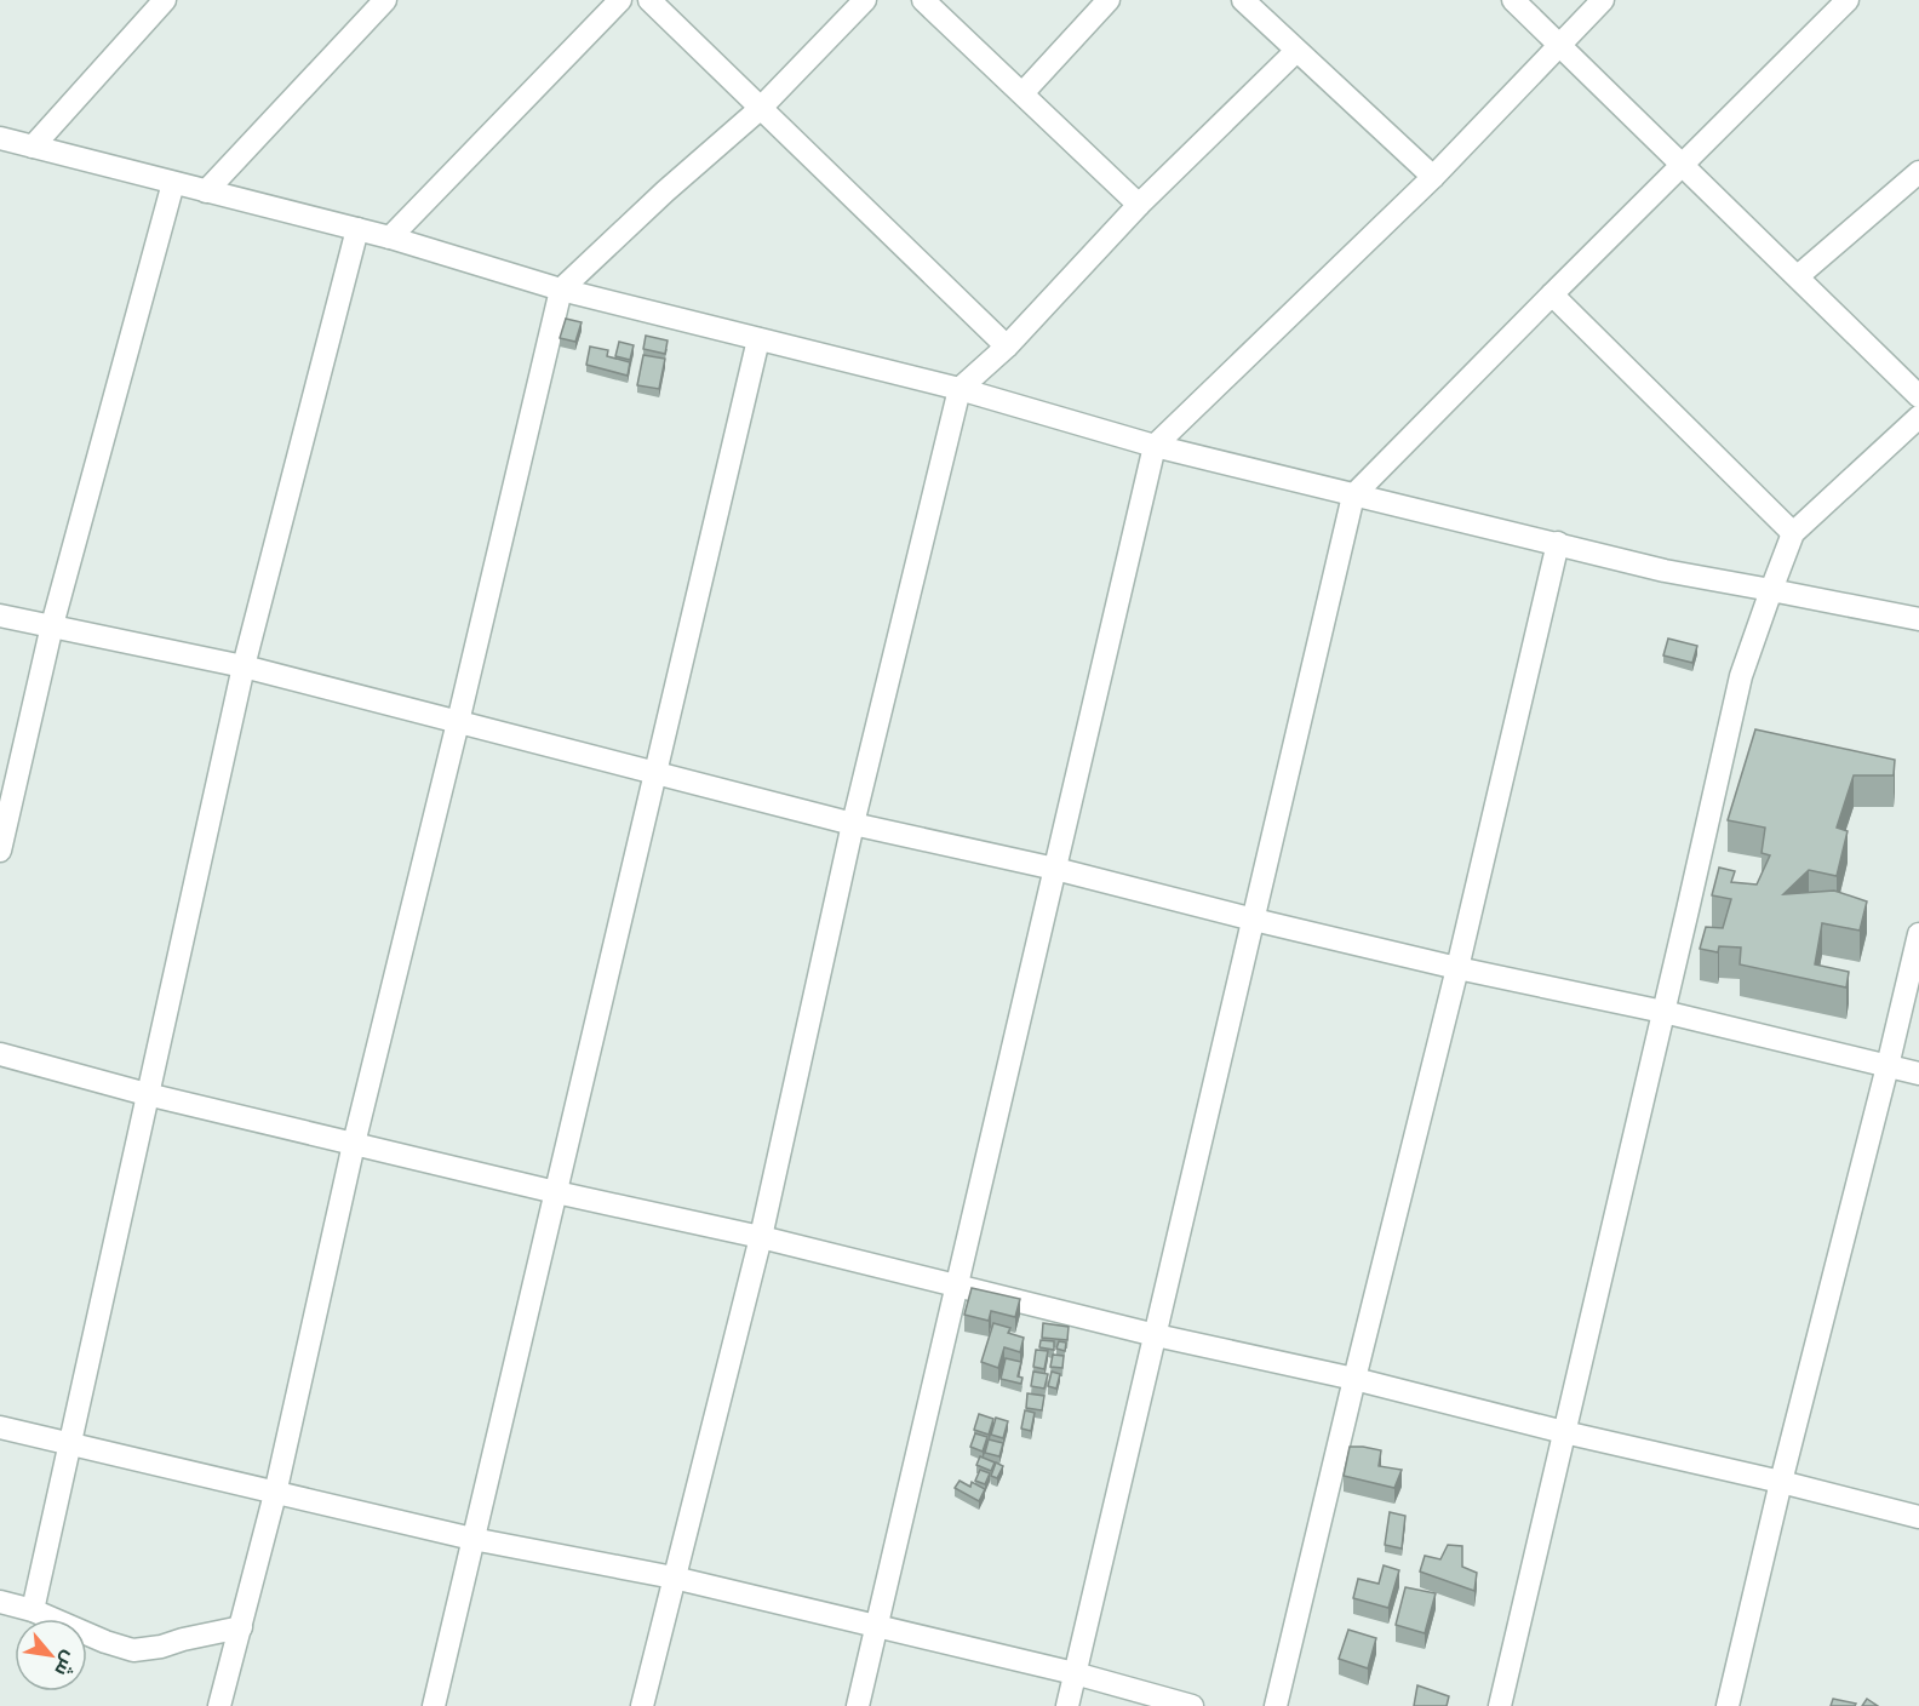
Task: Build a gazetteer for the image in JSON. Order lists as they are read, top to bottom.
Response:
{
  "north": "bottom right"
}
